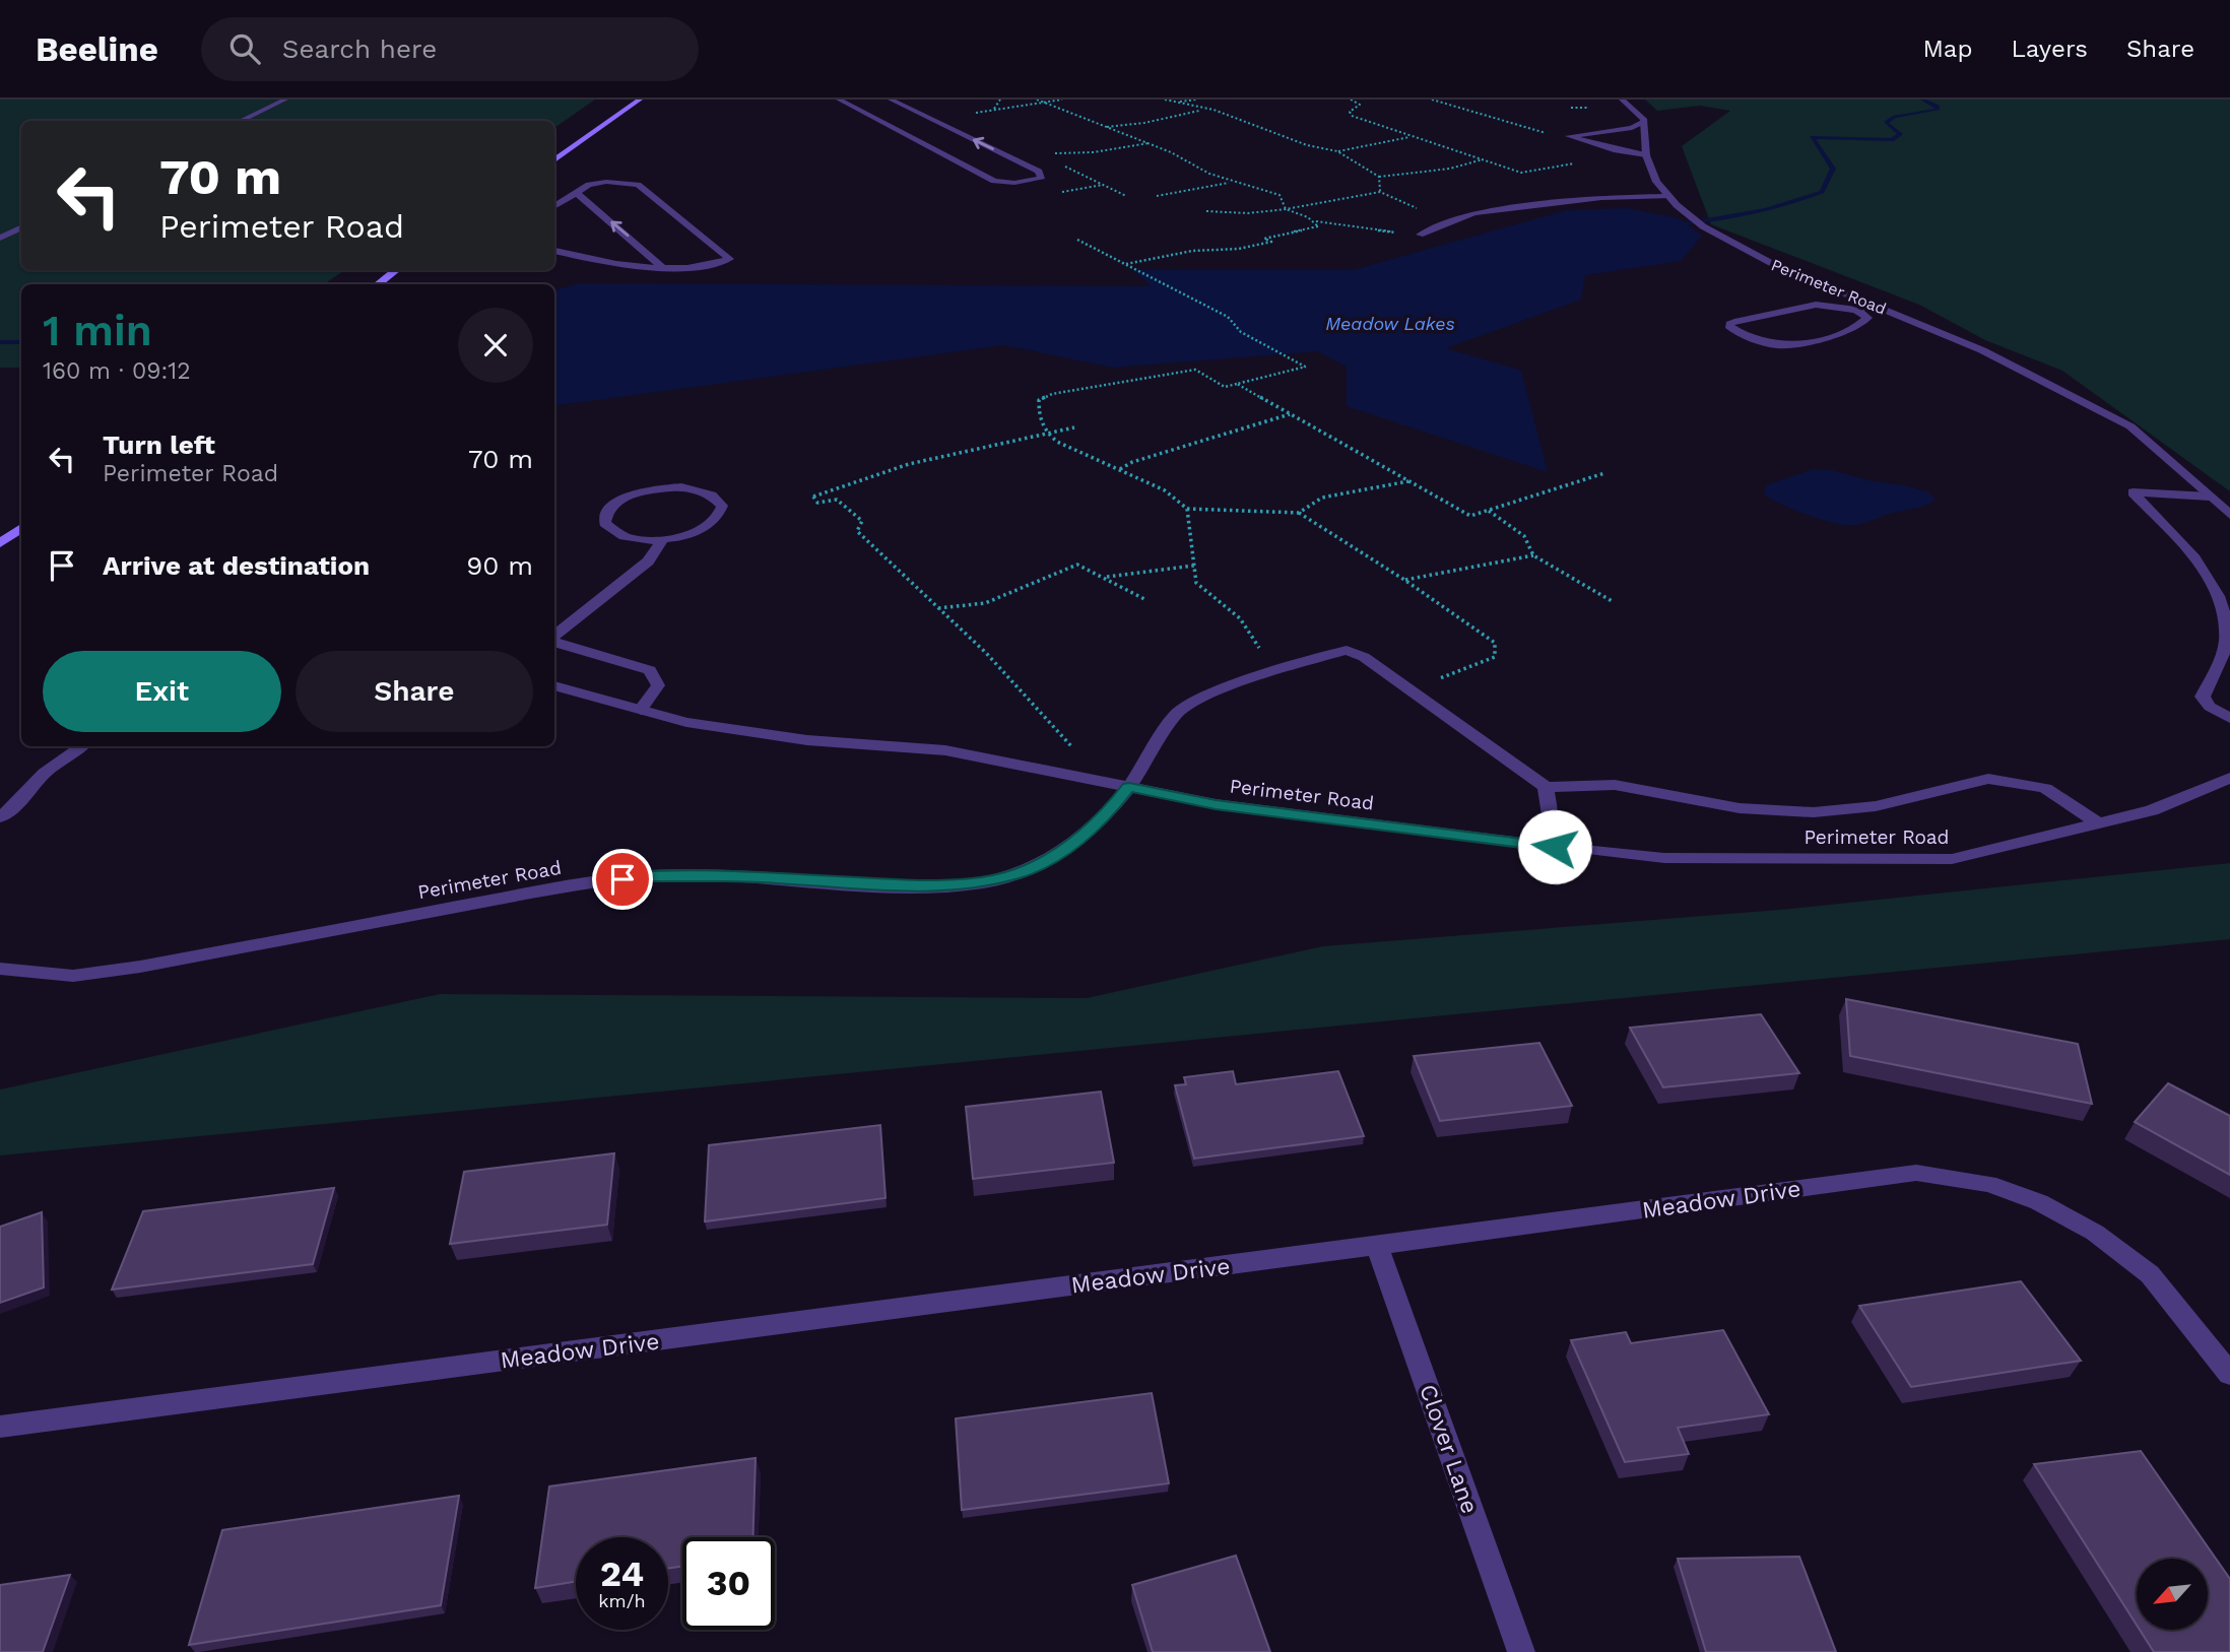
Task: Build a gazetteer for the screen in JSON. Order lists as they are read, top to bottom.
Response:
{
  "streets": {
    "street": ["Perimeter Road", "Meadow Drive", "Clover Lane"]
  },
  "crossings": [
    ["Meadow Drive", "Clover Lane"]
  ],
  "water": ["Meadow Lakes"],
  "north": "bottom left",
  "page": {
    "header": "Beeline",
    "search": "Search here",
    "nav": ["Map", "Layers", "Share"],
    "turn": ["70 m", "Perimeter Road"],
    "heading": ["1 min", "160 m · 09:12"],
    "list": [
      {
        "name": "Turn left",
        "note": "Perimeter Road",
        "value": "70 m"
      },
      {
        "name": "Arrive at destination",
        "value": "90 m"
      }
    ],
    "buttons": ["Exit", "Share"],
    "speed": "24 km/h",
    "limit": "30"
  }
}
